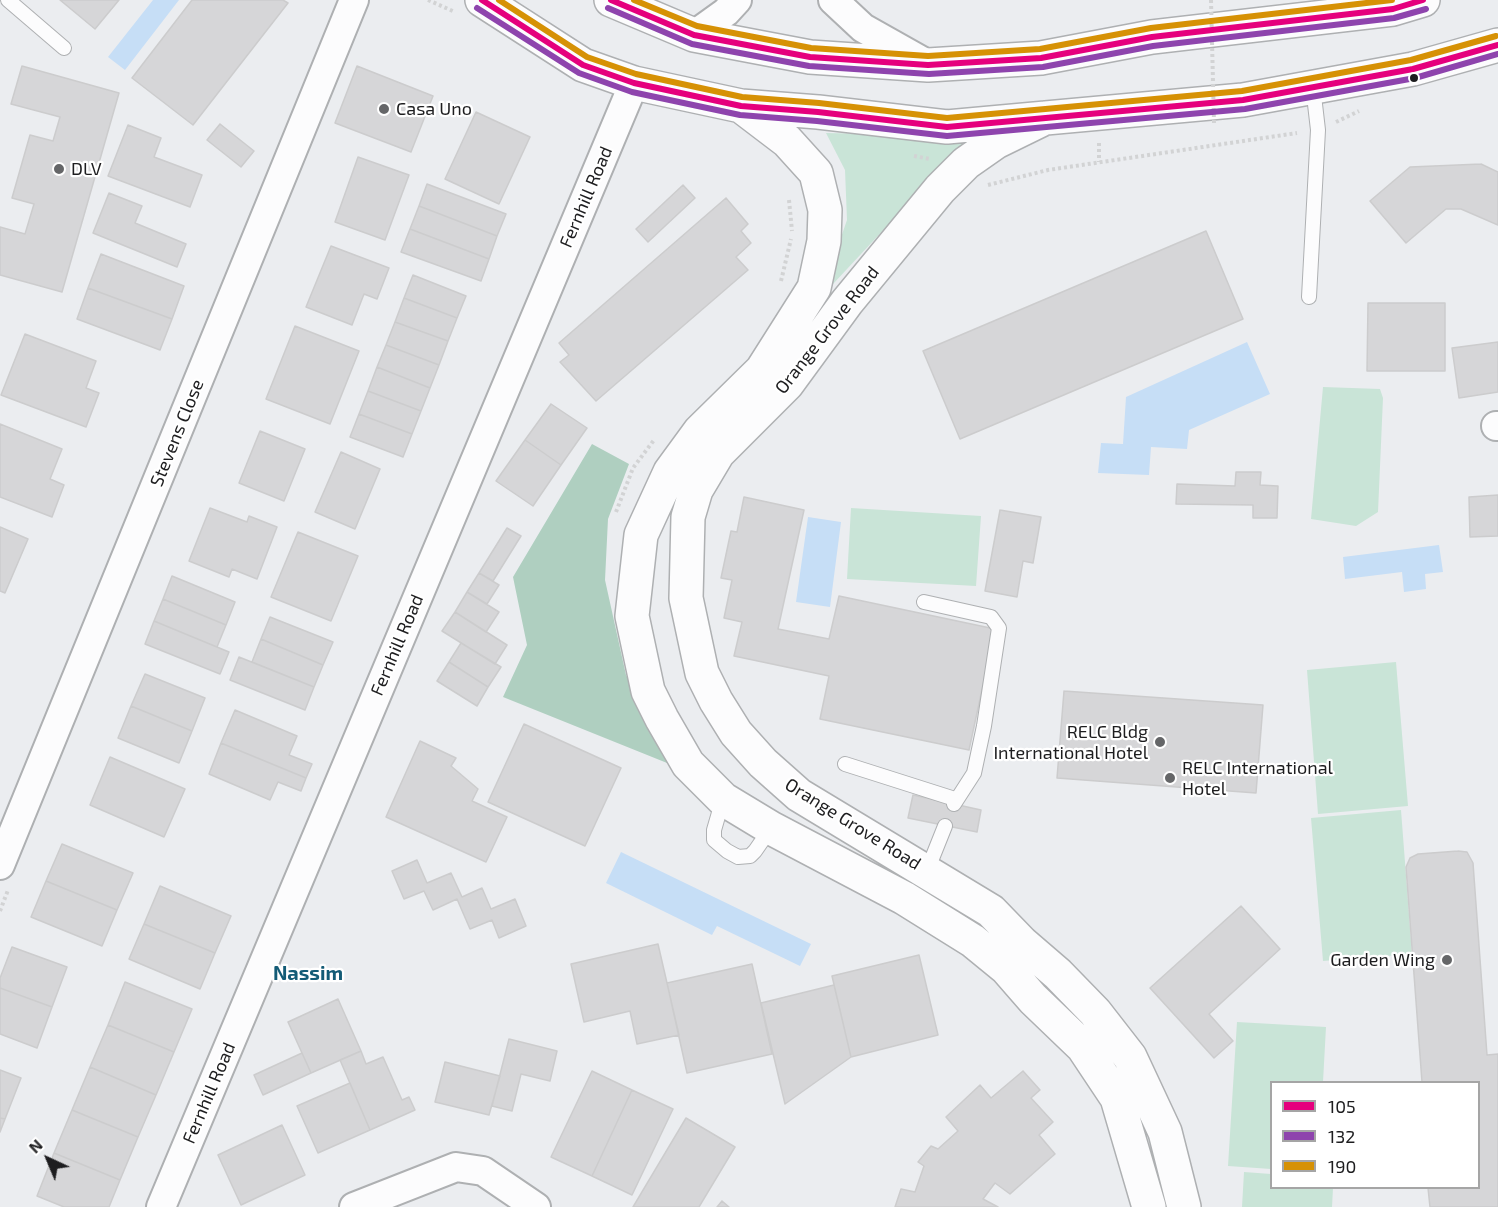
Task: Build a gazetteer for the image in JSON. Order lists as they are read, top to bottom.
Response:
{
  "streets": {
    "street": ["Fernhill Road", "Orange Grove Road", "Stevens Close"]
  },
  "districts": ["Nassim"],
  "places": [
    "Casa Uno",
    "DLV",
    "RELC Bldg International Hotel",
    "RELC International Hotel",
    "Garden Wing"
  ],
  "lines": ["transit line 105", "transit line 190", "transit line 132"],
  "legend": ["105", "132", "190"],
  "north": "top left"
}
